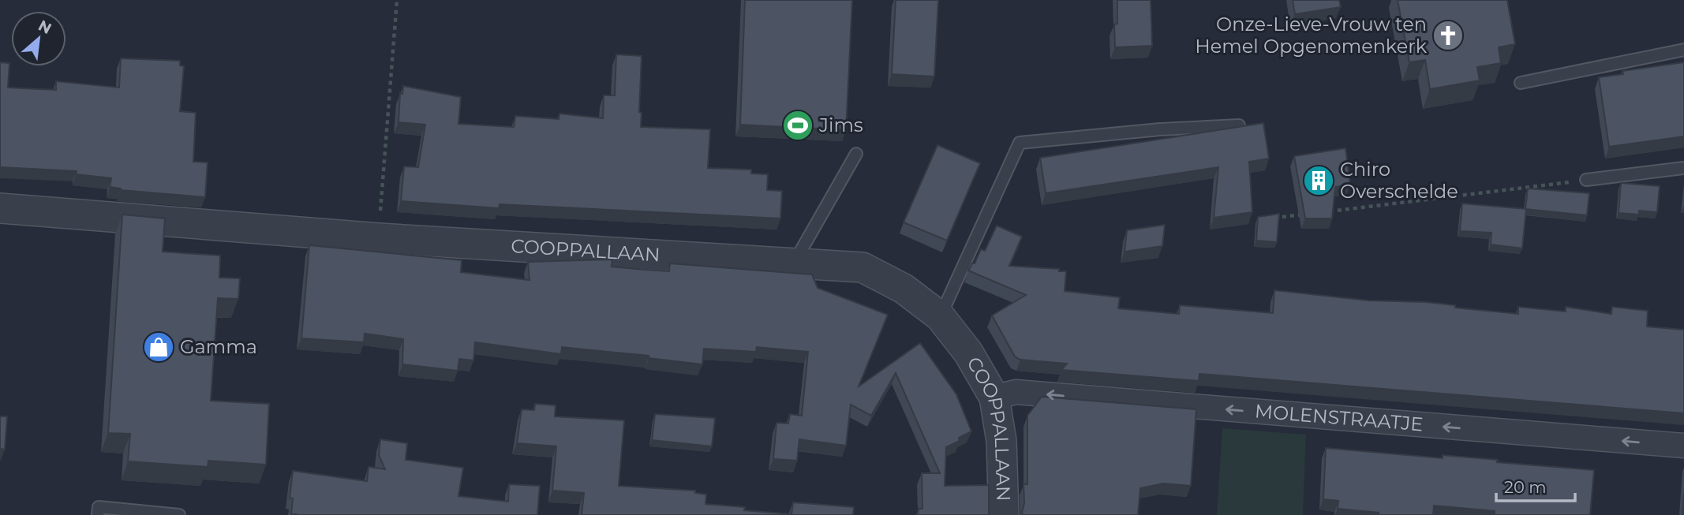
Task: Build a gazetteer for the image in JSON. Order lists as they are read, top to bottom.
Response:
{
  "streets": {
    "street": ["COOPPALLAAN", "MOLENSTRAATJE"]
  },
  "crossings": [
    ["COOPPALLAAN", "MOLENSTRAATJE"]
  ],
  "one_way": ["MOLENSTRAATJE"],
  "places": {
    "church": ["Onze-Lieve-Vrouw ten Hemel Opgenomenkerk"],
    "sports": ["Jims"],
    "building": ["Chiro Overschelde"],
    "shop": ["Gamma"]
  },
  "scale_bar": "20 m",
  "north": "top right"
}
